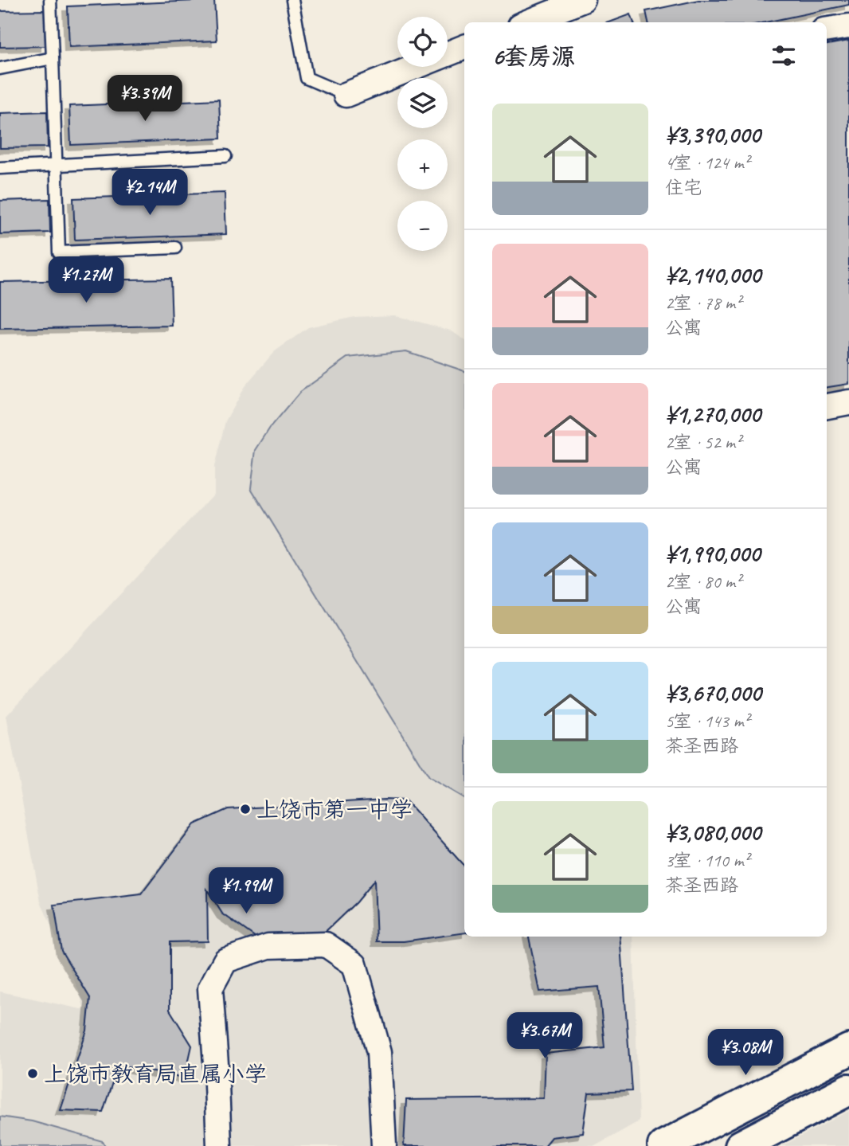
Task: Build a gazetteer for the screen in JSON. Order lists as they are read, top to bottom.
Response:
{
  "places": ["上饶市第一中学", "上饶市教育局直属小学"],
  "page": {
    "map_buttons": ["+", "−"],
    "heading": "6套房源",
    "price": [
      "¥3.39M",
      "¥2.14M",
      "¥1.27M",
      "¥1.99M",
      "¥3.67M",
      "¥3.08M"
    ],
    "list": [
      {
        "name": "¥3,390,000",
        "note": "4室 · 124 m² · 住宅"
      },
      {
        "name": "¥2,140,000",
        "note": "2室 · 78 m² · 公寓"
      },
      {
        "name": "¥1,270,000",
        "note": "2室 · 52 m² · 公寓"
      },
      {
        "name": "¥1,990,000",
        "note": "2室 · 80 m² · 公寓"
      },
      {
        "name": "¥3,670,000",
        "note": "5室 · 143 m² · 茶圣西路"
      },
      {
        "name": "¥3,080,000",
        "note": "3室 · 110 m² · 茶圣西路"
      }
    ]
  }
}
